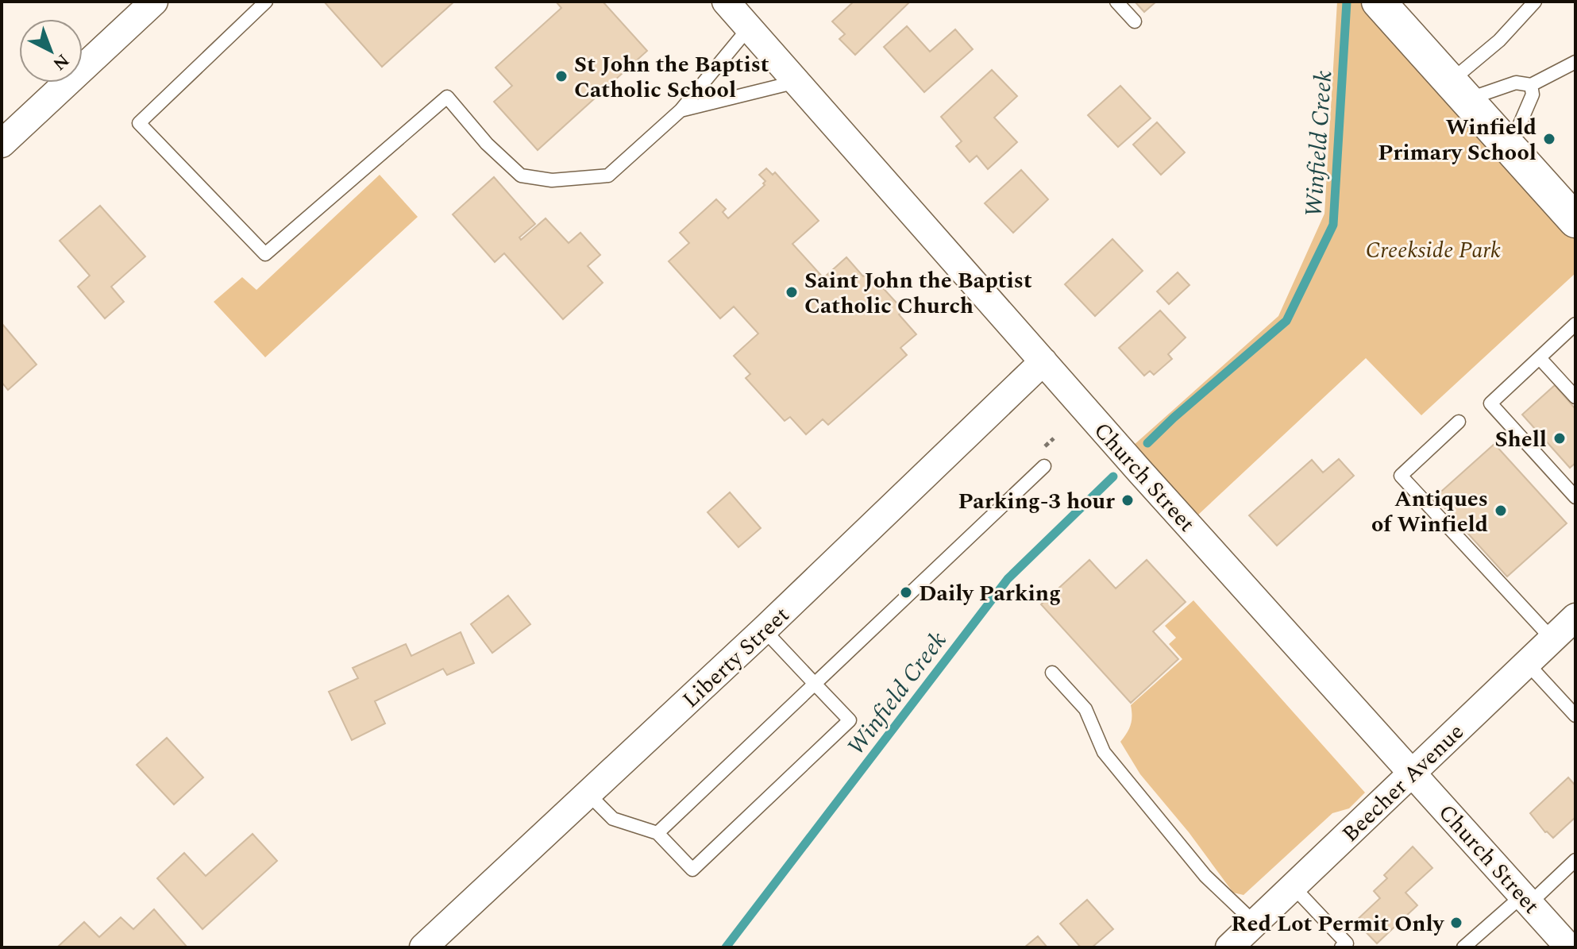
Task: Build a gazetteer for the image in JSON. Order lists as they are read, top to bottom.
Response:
{
  "streets": {
    "street": ["Church Street", "Liberty Street", "Beecher Avenue"]
  },
  "crossings": [
    ["Church Street", "Liberty Street"],
    ["Church Street", "Beecher Avenue"]
  ],
  "water": ["Winfield Creek"],
  "parks": ["Creekside Park"],
  "places": [
    "St John the Baptist Catholic School",
    "Winfield Primary School",
    "Saint John the Baptist Catholic Church",
    "Shell",
    "Parking-3 hour",
    "Antiques of Winfield",
    "Daily Parking",
    "Red Lot Permit Only"
  ],
  "north": "bottom right"
}
